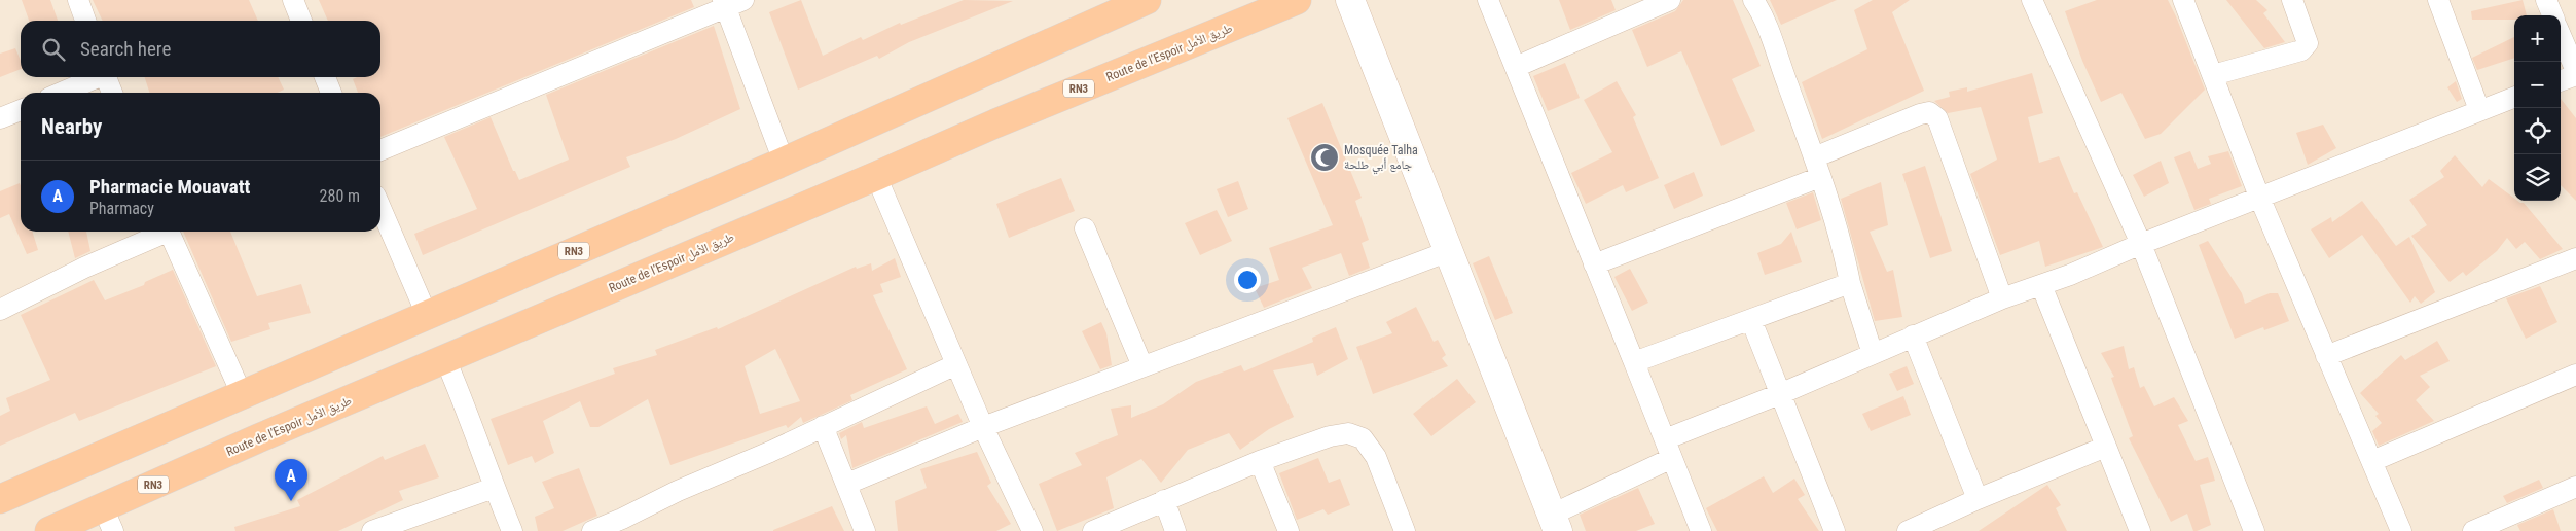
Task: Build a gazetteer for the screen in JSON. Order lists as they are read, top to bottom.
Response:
{
  "streets": {
    "highway": ["Route de l’Espoir طريق الأمل", "RN3"]
  },
  "places": {
    "mosque": ["Mosquée Talha جامع أبي طلحة"]
  },
  "page": {
    "map_buttons": ["+", "−"],
    "search": "Search here",
    "heading": "Nearby",
    "list": [
      {
        "mark": "A",
        "name": "Pharmacie Mouavatt",
        "note": "Pharmacy",
        "value": "280 m"
      }
    ],
    "pins": "A"
  }
}
